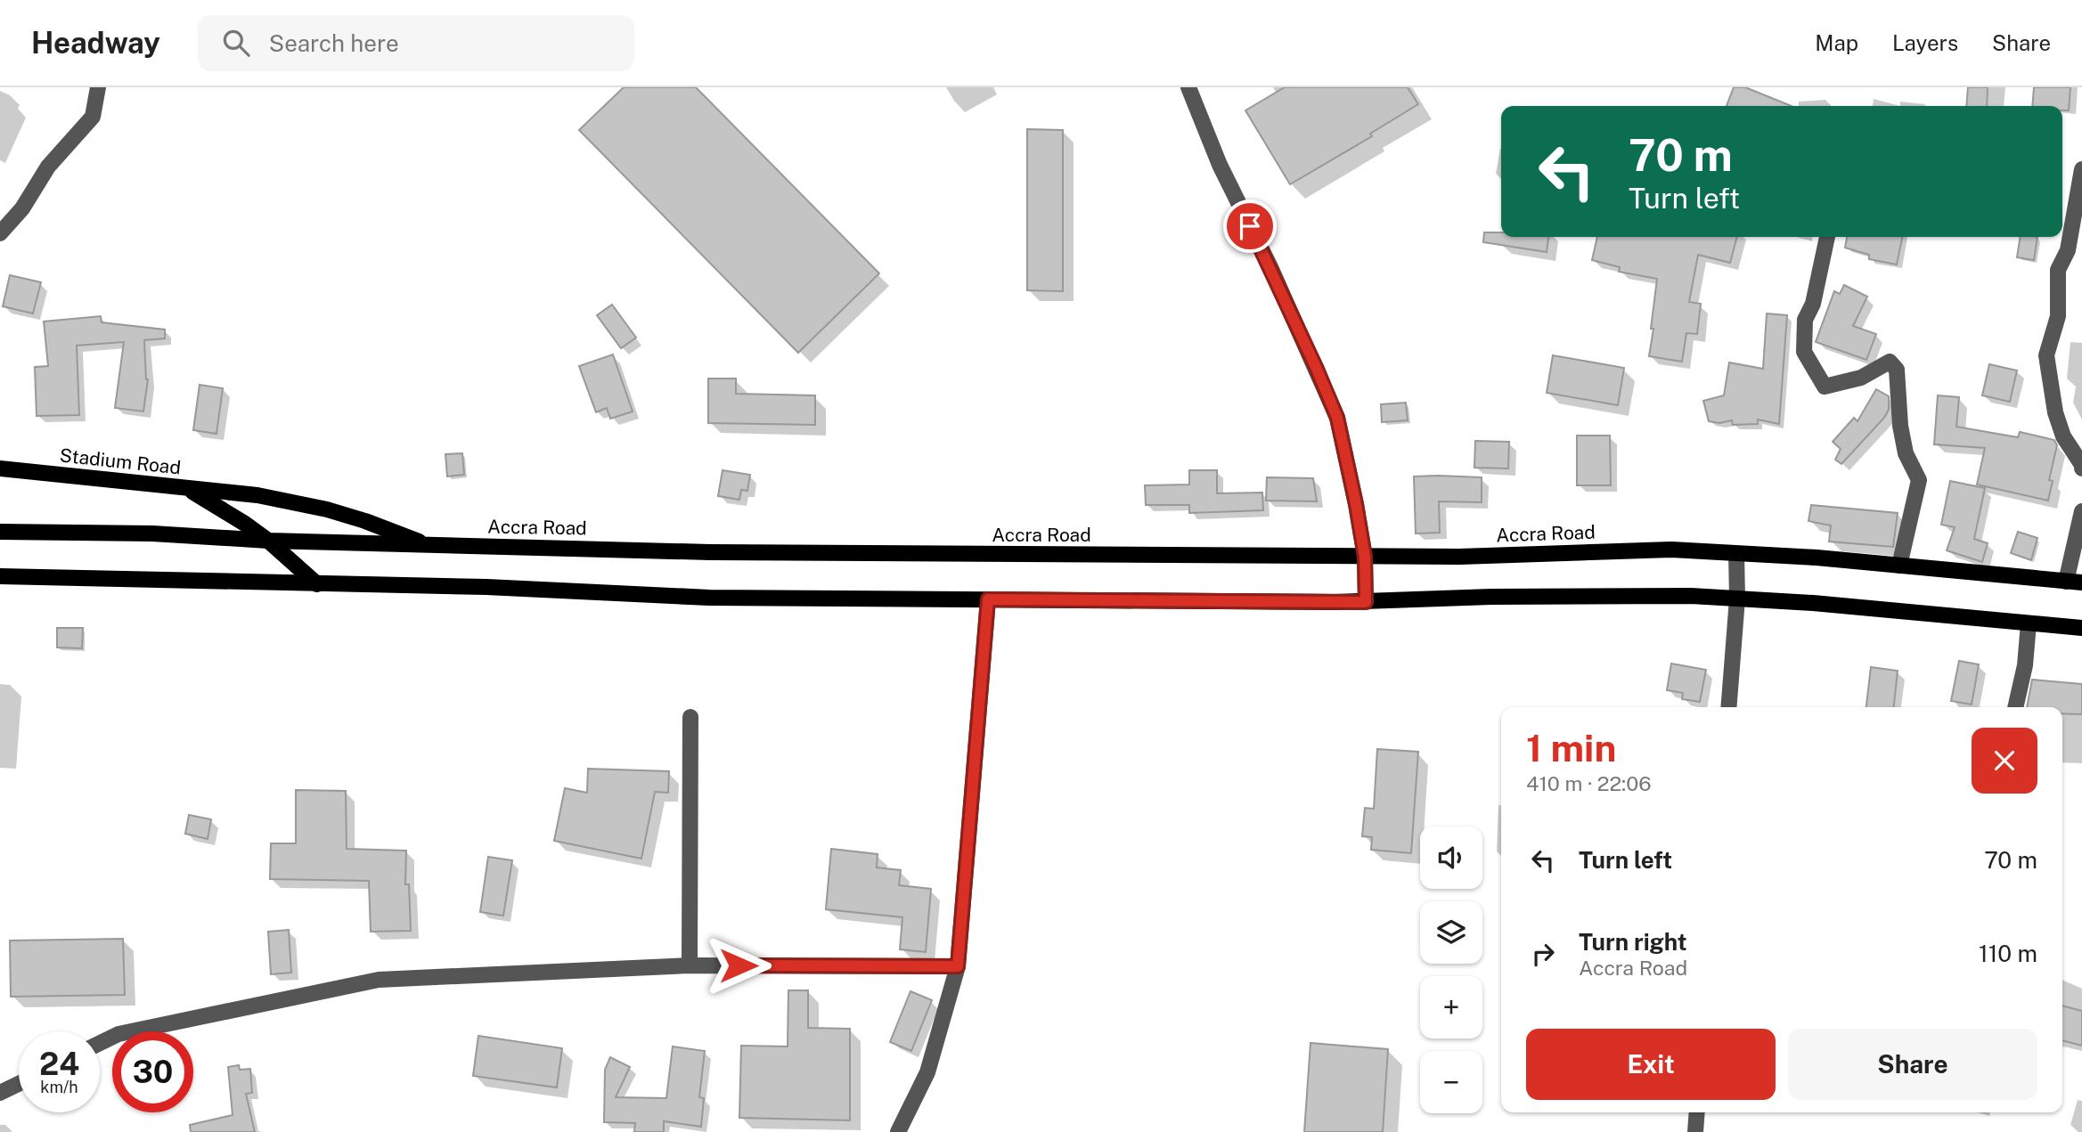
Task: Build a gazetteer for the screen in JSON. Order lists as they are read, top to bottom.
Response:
{
  "streets": {
    "main road": ["Stadium Road", "Accra Road"]
  },
  "crossings": [
    ["Stadium Road", "Accra Road"]
  ],
  "page": {
    "header": "Headway",
    "search": "Search here",
    "nav": ["Map", "Layers", "Share"],
    "turn": ["70 m", "Turn left"],
    "heading": ["1 min", "410 m · 22:06"],
    "list": [
      {
        "name": "Turn left",
        "value": "70 m"
      },
      {
        "name": "Turn right",
        "note": "Accra Road",
        "value": "110 m"
      }
    ],
    "map_buttons": ["+", "−"],
    "buttons": ["Exit", "Share"],
    "speed": "24 km/h",
    "limit": "30"
  }
}
